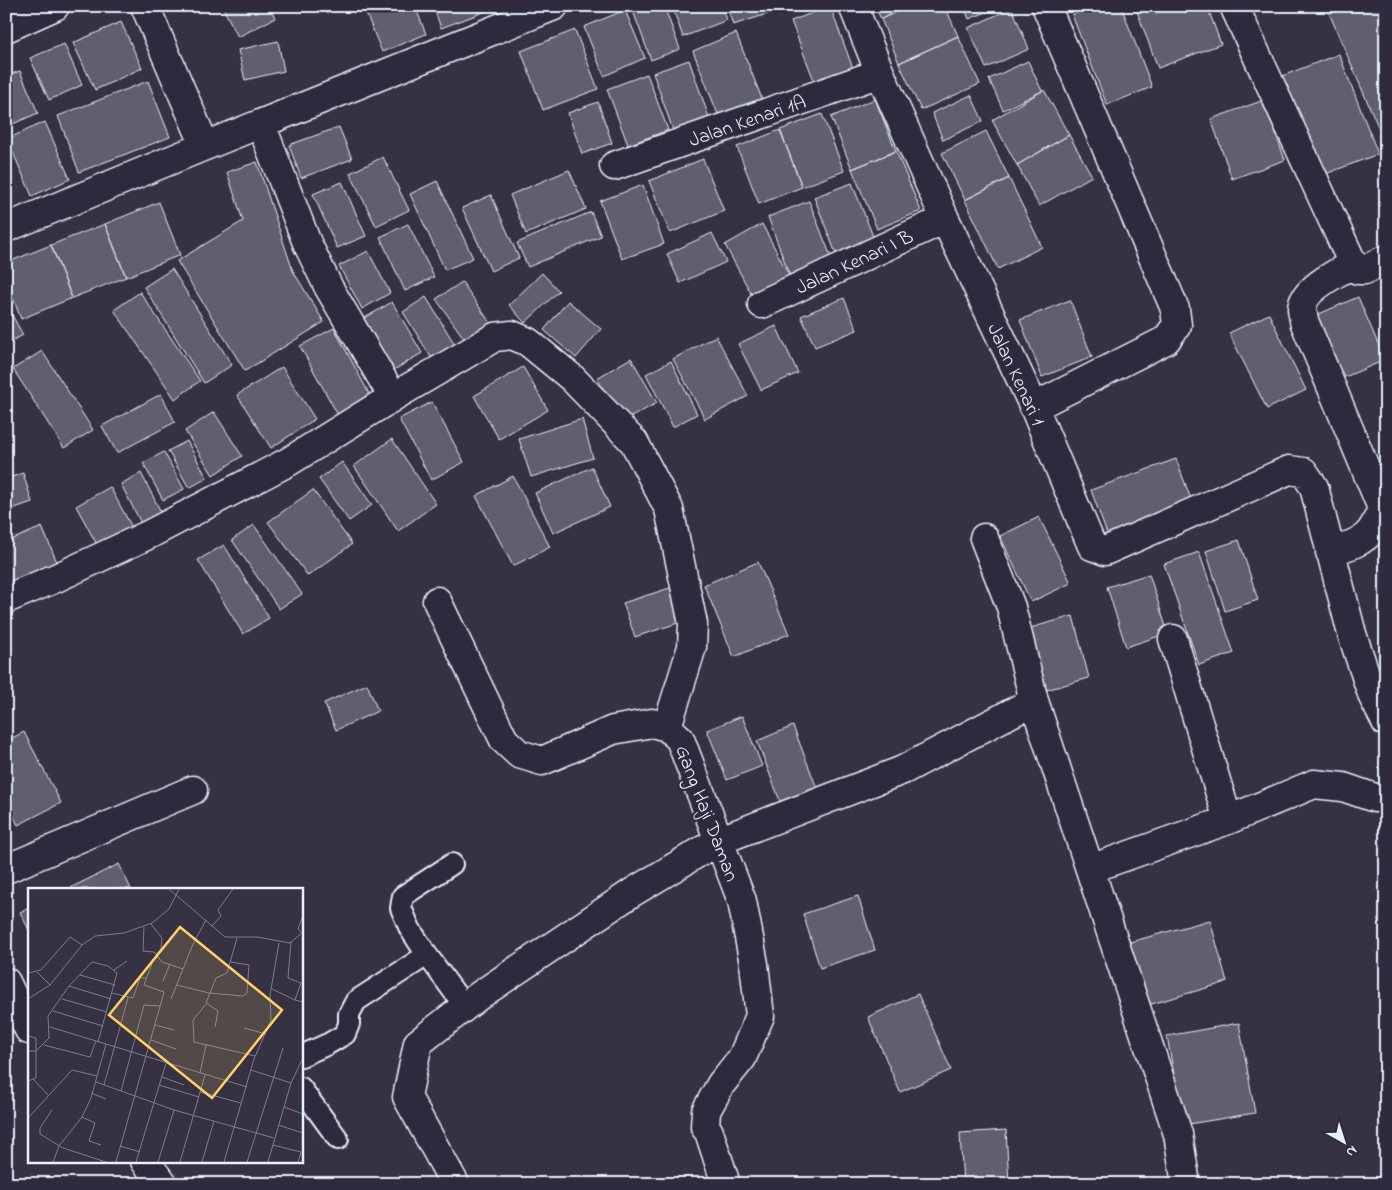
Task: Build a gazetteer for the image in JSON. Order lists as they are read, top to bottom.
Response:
{
  "streets": {
    "street": [
      "Jalan Kenari 1A",
      "Jalan Kenari I B",
      "Jalan Kenari 1",
      "Gang Haji Daman"
    ]
  },
  "crossings": [
    ["Jalan Kenari 1A", "Jalan Kenari 1"],
    ["Jalan Kenari I B", "Jalan Kenari 1"]
  ],
  "north": "bottom right"
}
